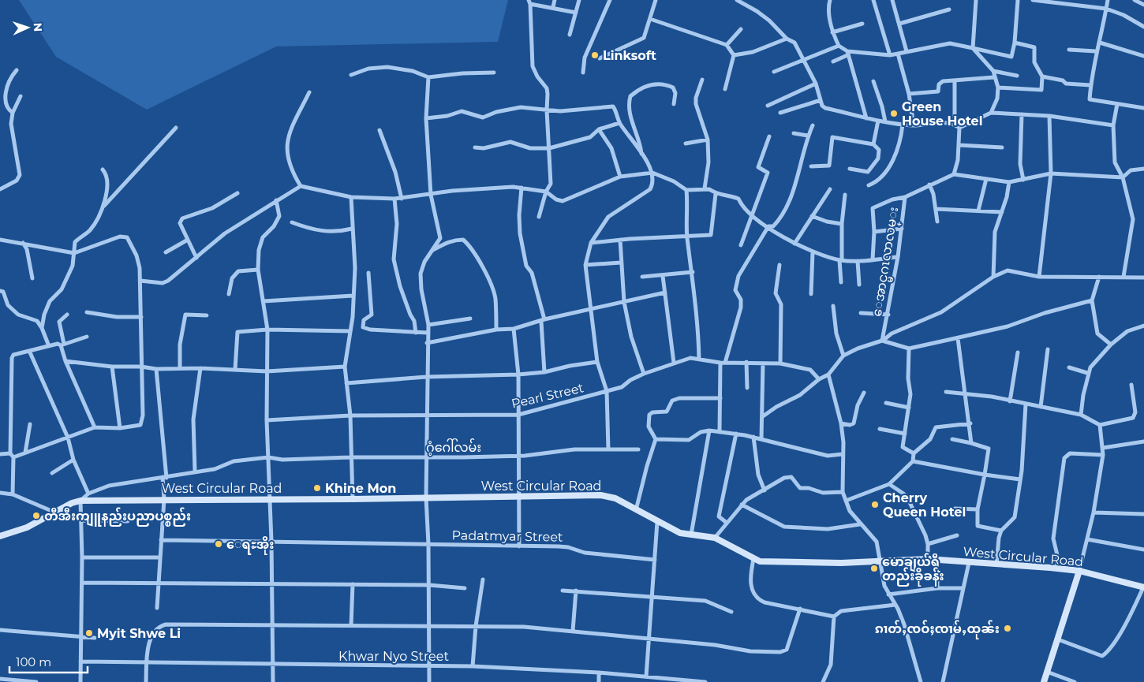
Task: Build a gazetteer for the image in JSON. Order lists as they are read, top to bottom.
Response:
{
  "streets": {
    "street": [
      "ေအာင္မဂၤလာလမ္း",
      "Pearl Street",
      "ဂံ့ဂေါ်လမ်း",
      "West Circular Road",
      "Padatmyar Street",
      "Khwar Nyo Street"
    ]
  },
  "places": [
    "Linksoft",
    "Green House Hotel",
    "Khine Mon",
    "Cherry Queen Hotel",
    "တီအီးကျူနည်းပညာပစ္စည်း",
    "ေရႊအိုး",
    "မောချယ်ရီ တည်းခိုခန်း",
    "ၵၢတ်ႇၸဝ်ႈၸၢမ်ႇထုၼ်း",
    "Myit Shwe Li"
  ],
  "scale_bar": "100 m",
  "north": "right"
}
